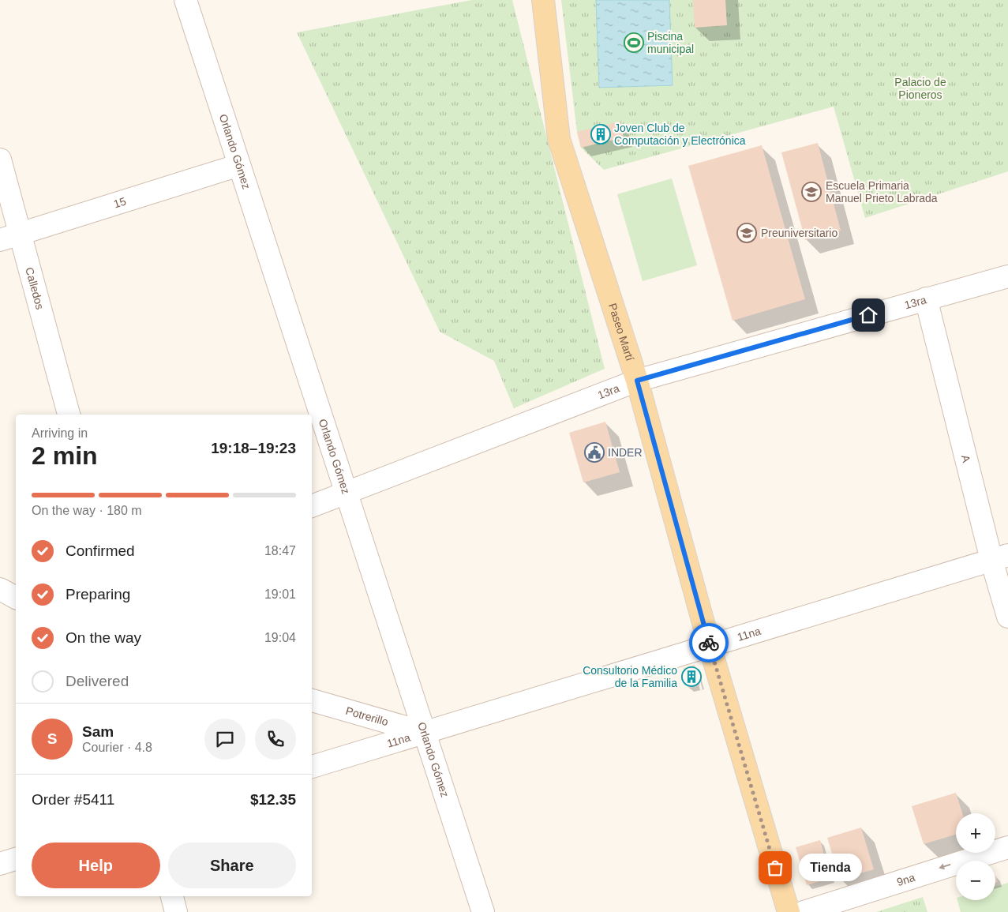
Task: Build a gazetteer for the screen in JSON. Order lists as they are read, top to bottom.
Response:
{
  "streets": {
    "main road": ["Paseo Martí"],
    "street": [
      "Orlando Gómez",
      "15",
      "Calledos",
      "13ra",
      "A",
      "11na",
      "Potrerillo",
      "9na"
    ]
  },
  "crossings": [
    ["Orlando Gómez", "15"],
    ["Orlando Gómez", "13ra"],
    ["Orlando Gómez", "11na"],
    ["Orlando Gómez", "Potrerillo"],
    ["15", "Calledos"],
    ["13ra", "Paseo Martí"],
    ["13ra", "A"],
    ["Paseo Martí", "11na"],
    ["A", "11na"],
    ["11na", "Potrerillo"]
  ],
  "one_way": ["9na"],
  "parks": ["Palacio de Pioneros"],
  "places": {
    "sports": ["Piscina municipal"],
    "building": ["Joven Club de Computación y Electrónica", "Consultorio Médico de la Familia"],
    "school or university": ["Escuela Primaria Manuel Prieto Labrada", "Preuniversitario"],
    "public building": ["INDER"],
    "other": ["Tienda"]
  },
  "page": {
    "heading": ["2 min", "Arriving in", "19:18–19:23"],
    "panel": [
      "Sam",
      "Courier · 4.8",
      "Order #5411",
      "$12.35"
    ],
    "bar": "On the way · 180 m",
    "list": [
      ["Confirmed", "18:47"],
      ["Preparing", "19:01"],
      ["On the way", "19:04"],
      "Delivered"
    ],
    "round": "S",
    "map_buttons": ["+", "−"],
    "buttons": ["Help", "Share"],
    "bubble": "Tienda"
  }
}
